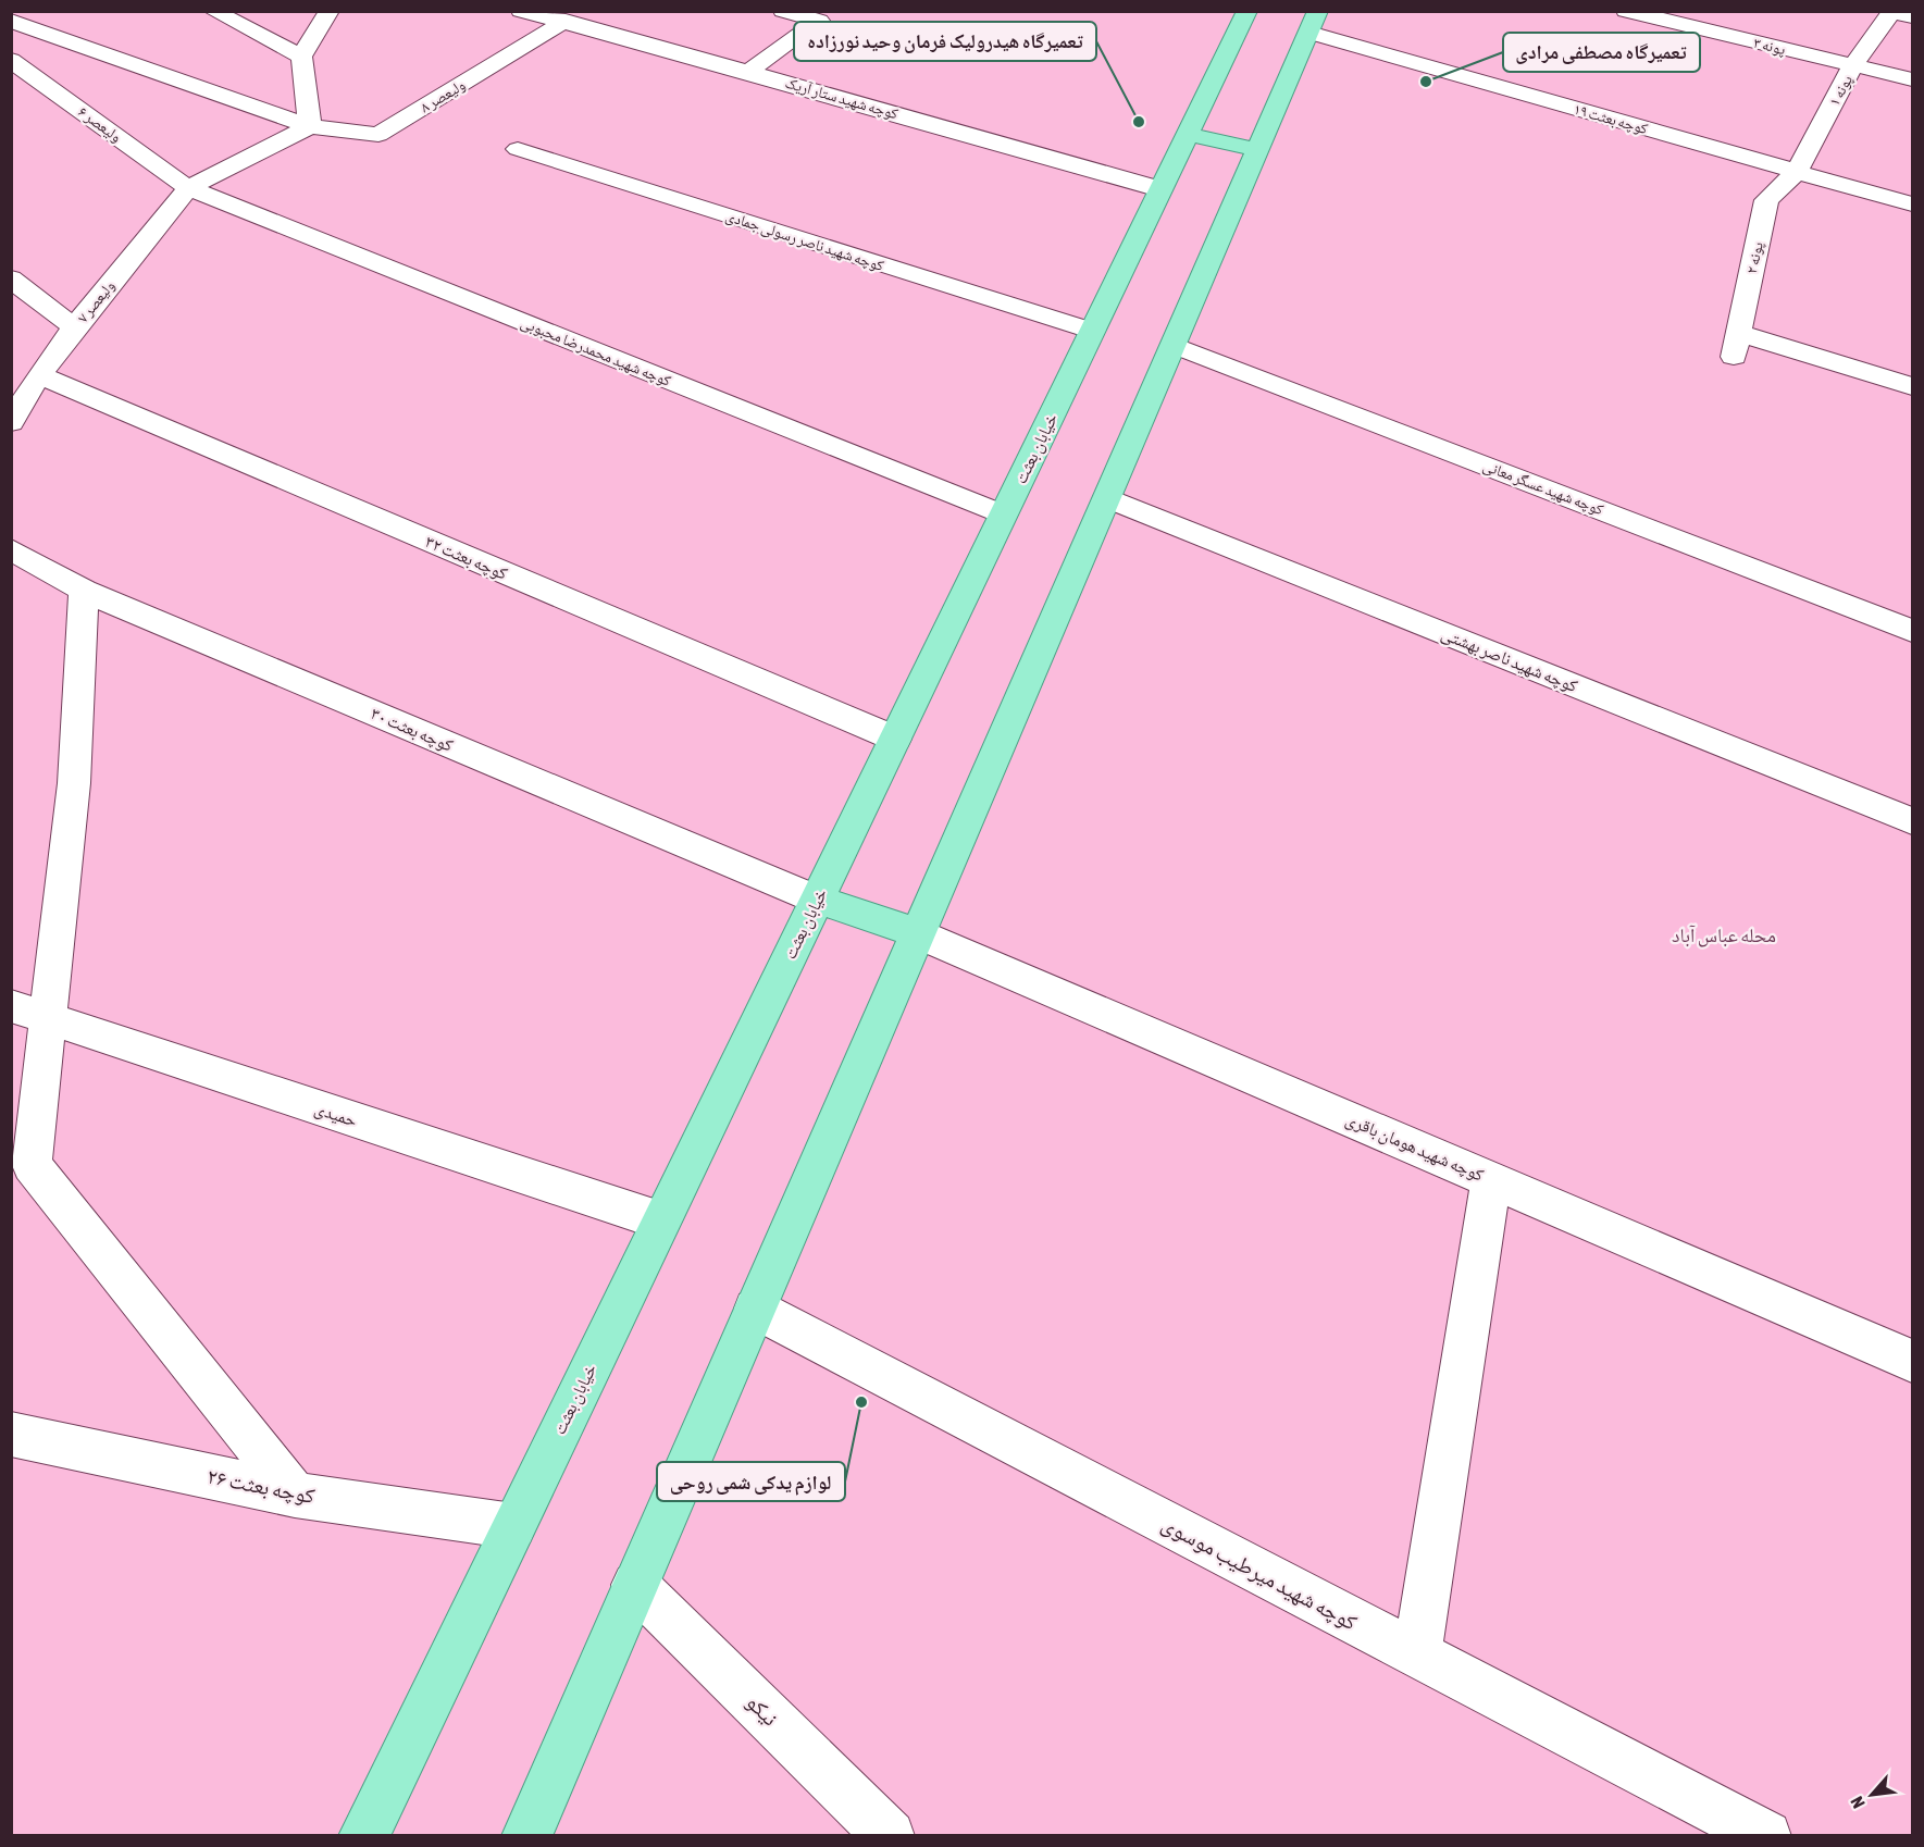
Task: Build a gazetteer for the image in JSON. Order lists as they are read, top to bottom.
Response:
{
  "streets": {
    "main road": ["خیابان بعثت"],
    "street": [
      "پونه ۳",
      "پونه ۱",
      "ولیعصر ۸",
      "کوچه شهید ستار آریک",
      "کوچه بعثت ۱۹",
      "ولیعصر ۶",
      "کوچه شهید ناصر رسولی جمادی",
      "پونه ۲",
      "ولیعصر ۷",
      "کوچه شهید محمدرضا محبوبی",
      "کوچه شهید عسگر معانی",
      "کوچه بعثت ۳۲",
      "کوچه شهید ناصر بهشتی",
      "کوچه بعثت ۳۰",
      "حمیدی",
      "کوچه شهید هومان باقری",
      "کوچه بعثت ۲۶",
      "کوچه شهید میرطیب موسوی",
      "نیکو"
    ]
  },
  "crossings": [
    ["پونه ۳", "پونه ۱"],
    ["پونه ۱", "کوچه بعثت ۱۹"],
    ["پونه ۱", "پونه ۲"],
    ["ولیعصر ۸", "کوچه شهید ستار آریک"],
    ["کوچه شهید ستار آریک", "خیابان بعثت"],
    ["کوچه بعثت ۱۹", "پونه ۲"],
    ["ولیعصر ۶", "ولیعصر ۷"],
    ["ولیعصر ۶", "کوچه شهید محمدرضا محبوبی"],
    ["کوچه شهید ناصر رسولی جمادی", "خیابان بعثت"],
    ["ولیعصر ۷", "کوچه شهید محمدرضا محبوبی"],
    ["ولیعصر ۷", "کوچه بعثت ۳۲"],
    ["کوچه شهید محمدرضا محبوبی", "خیابان بعثت"],
    ["خیابان بعثت", "کوچه بعثت ۳۲"],
    ["خیابان بعثت", "کوچه بعثت ۳۰"],
    ["خیابان بعثت", "حمیدی"],
    ["خیابان بعثت", "کوچه بعثت ۲۶"]
  ],
  "districts": ["محله عباس آباد"],
  "places": ["تعمیرگاه مصطفی مرادی", "تعمیرگاه هیدرولیک فرمان وحید نورزاده", "لوازم یدکی شمی روحی"],
  "north": "bottom left"
}
